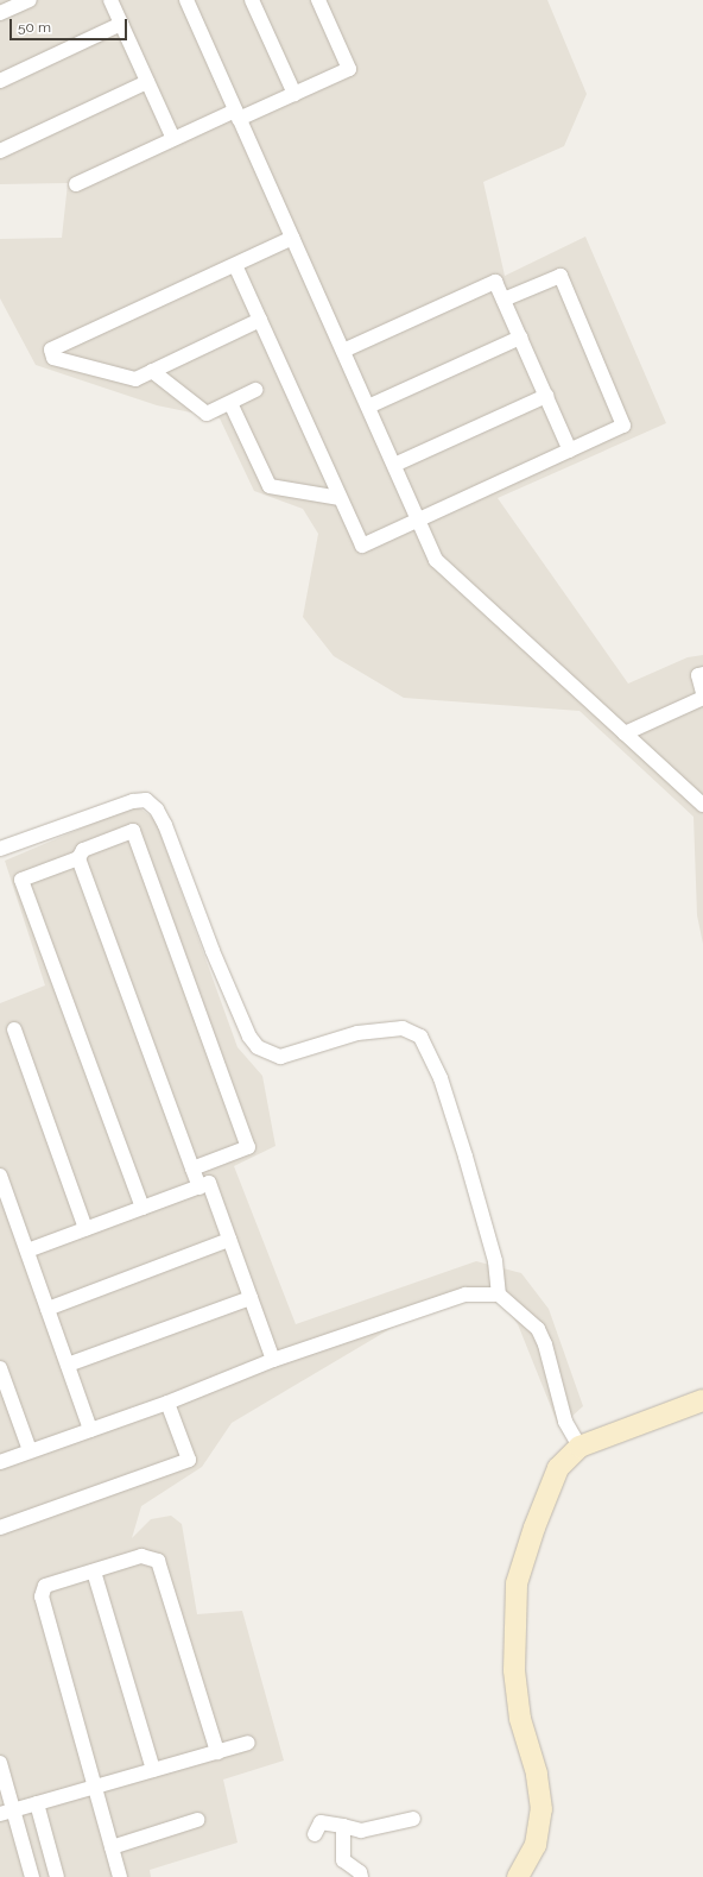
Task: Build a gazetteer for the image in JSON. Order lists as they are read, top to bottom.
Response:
{
  "scale_bar": "50 m"
}
